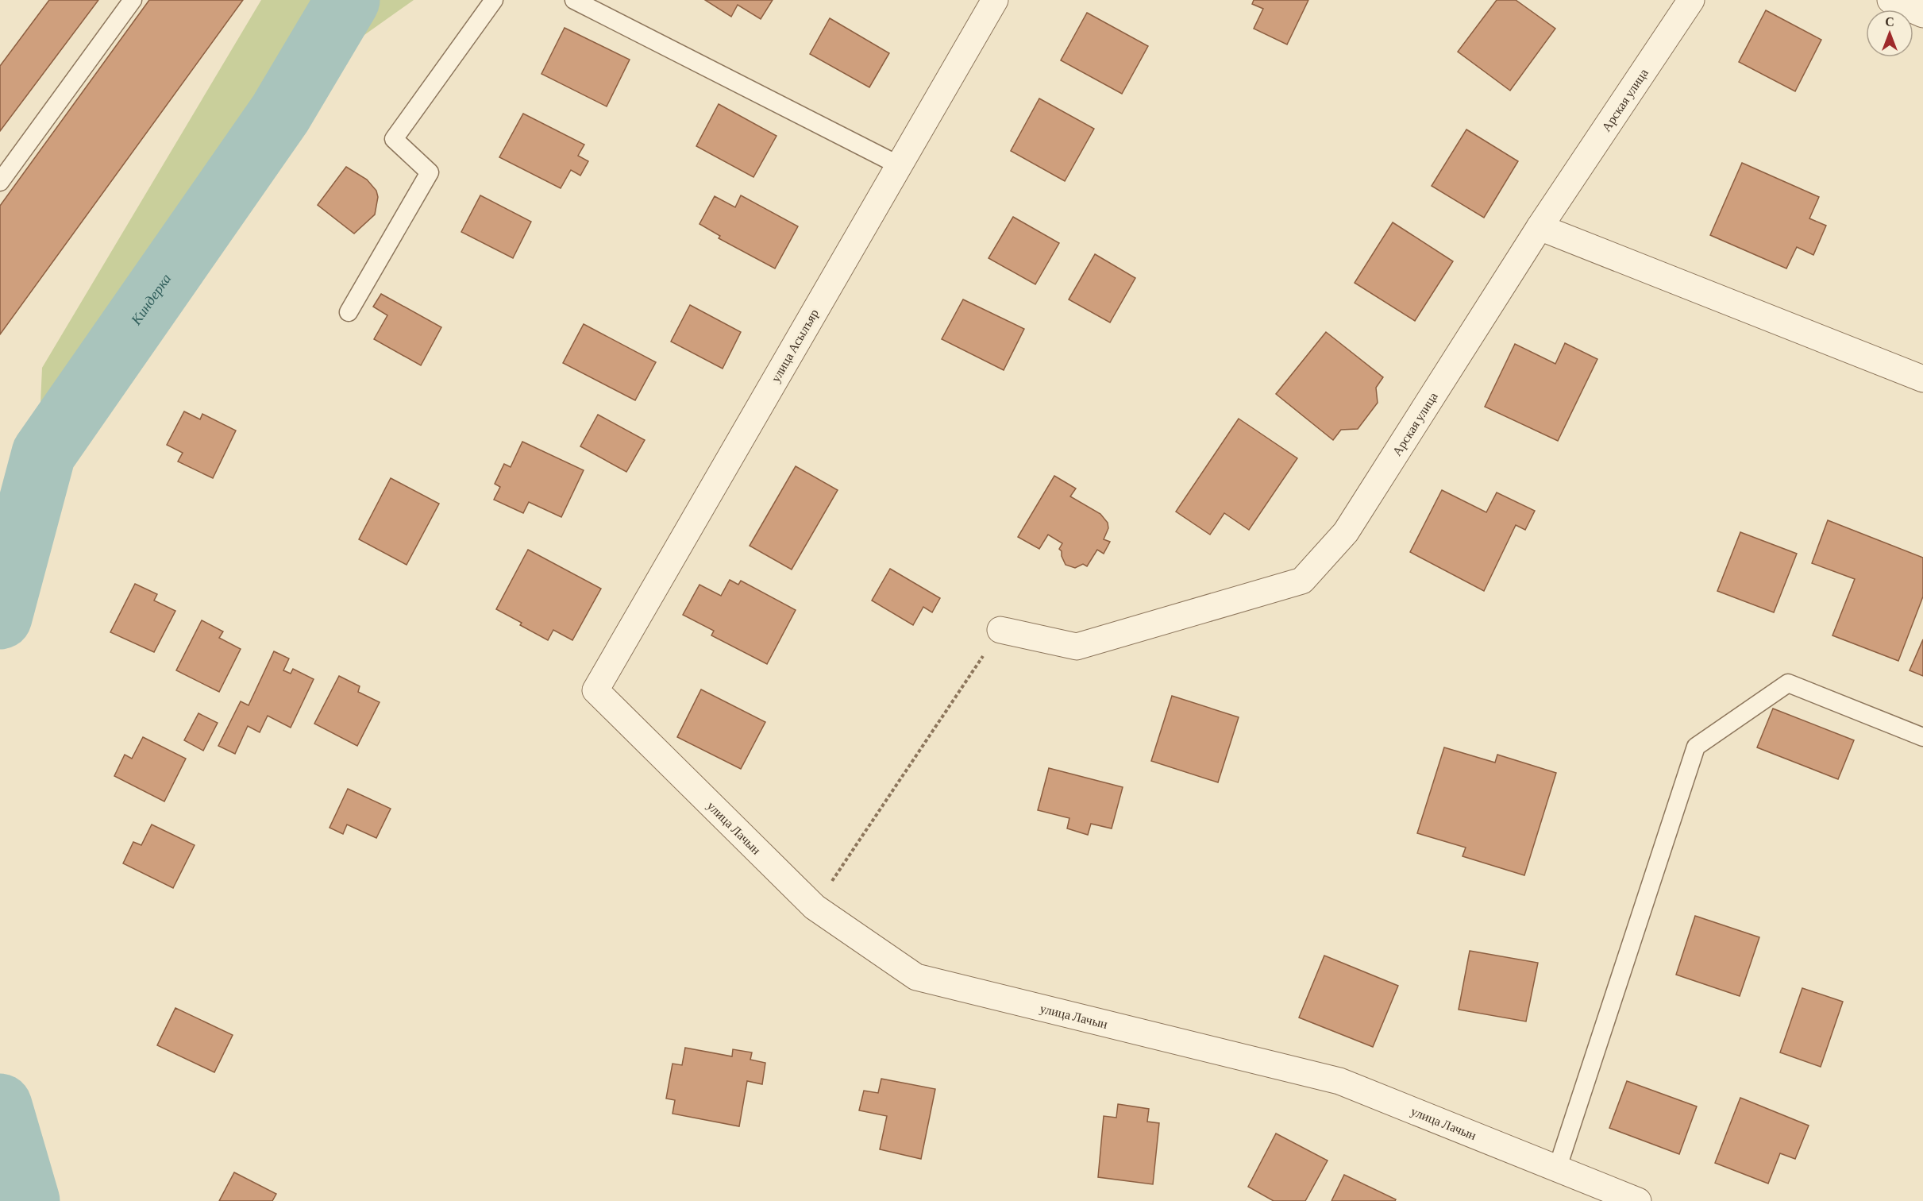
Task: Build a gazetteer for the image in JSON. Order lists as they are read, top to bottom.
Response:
{
  "streets": {
    "street": ["Арская улица", "улица Асылъяр", "улица Лачын"]
  },
  "crossings": [
    ["улица Асылъяр", "улица Лачын"]
  ],
  "water": ["Киндерка"],
  "north": "top"
}
